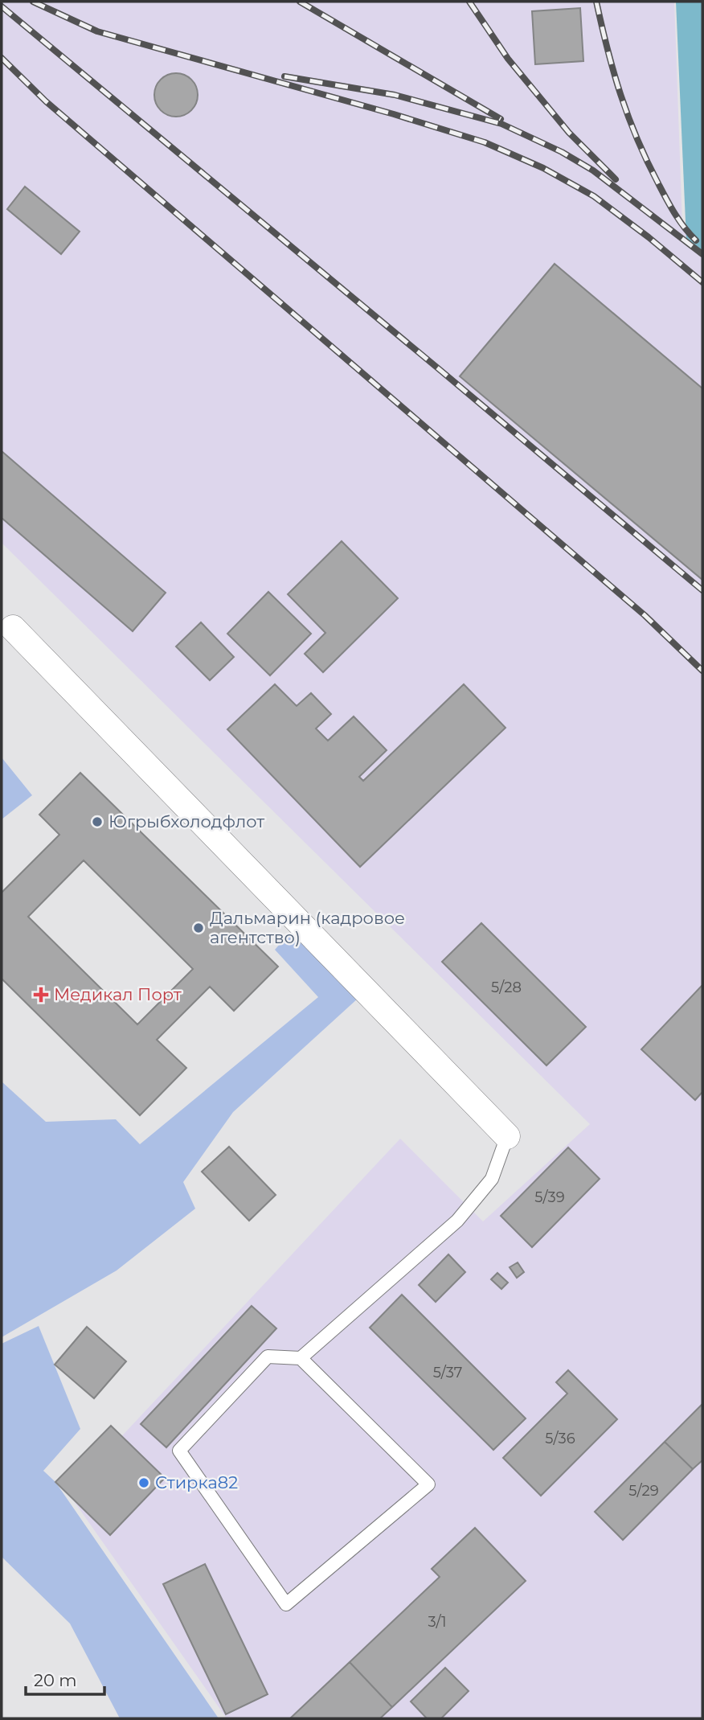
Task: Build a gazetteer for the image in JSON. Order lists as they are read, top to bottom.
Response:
{
  "places": {
    "other": ["Югрыбхолодфлот", "Дальмарин (кадровое агентство)", "Стирка82"],
    "health": ["Медикал Порт"]
  },
  "house_numbers": [
    "5/28",
    "5/39",
    "5/37",
    "5/36",
    "5/29",
    "3/1"
  ],
  "scale_bar": "20 m"
}
